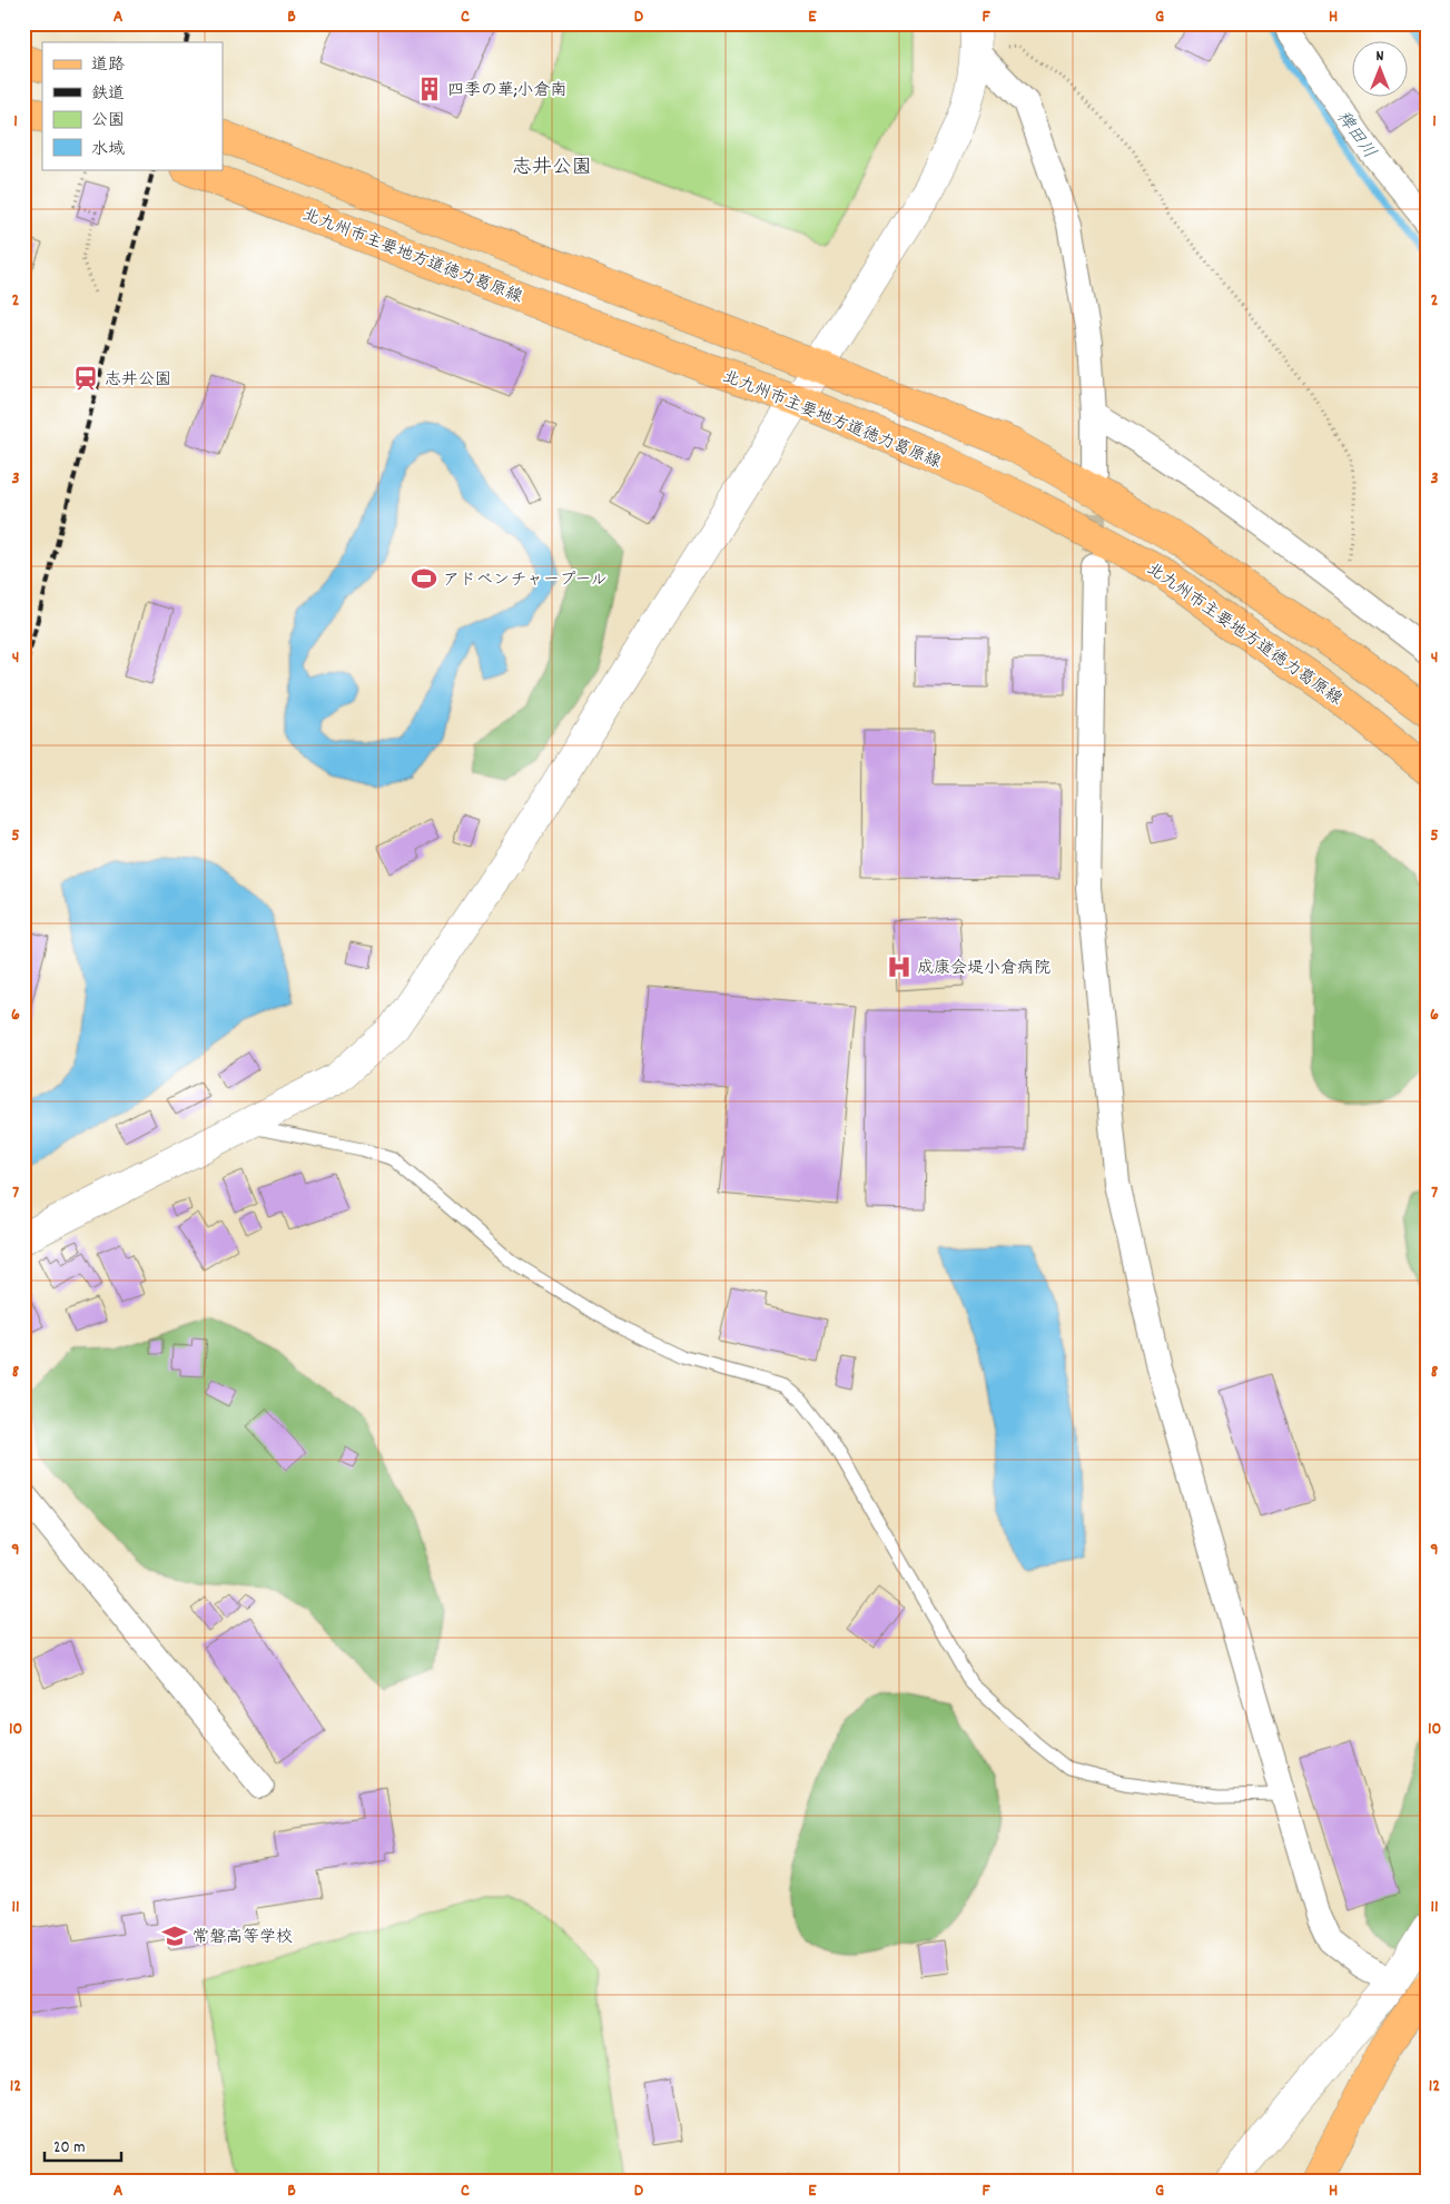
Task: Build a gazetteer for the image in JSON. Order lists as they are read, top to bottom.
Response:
{
  "streets": {
    "main road": ["北九州市主要地方道徳力葛原線"]
  },
  "districts": ["志井公園"],
  "water": ["稗田川"],
  "places": {
    "building": ["四季の華;小倉南"],
    "station": ["志井公園"],
    "sports": ["アドベンチャープール"],
    "hospital": ["成康会堤小倉病院"],
    "school or university": ["常磐高等学校"]
  },
  "legend": [
    "道路",
    "鉄道",
    "公園",
    "水域"
  ],
  "scale_bar": "20 m",
  "north": "top",
  "grid": {
    "columns": [
      "A",
      "B",
      "C",
      "D",
      "E",
      "F",
      "G",
      "H"
    ],
    "rows": [
      "1",
      "2",
      "3",
      "4",
      "5",
      "6",
      "7",
      "8",
      "9",
      "10",
      "11",
      "12"
    ]
  }
}
